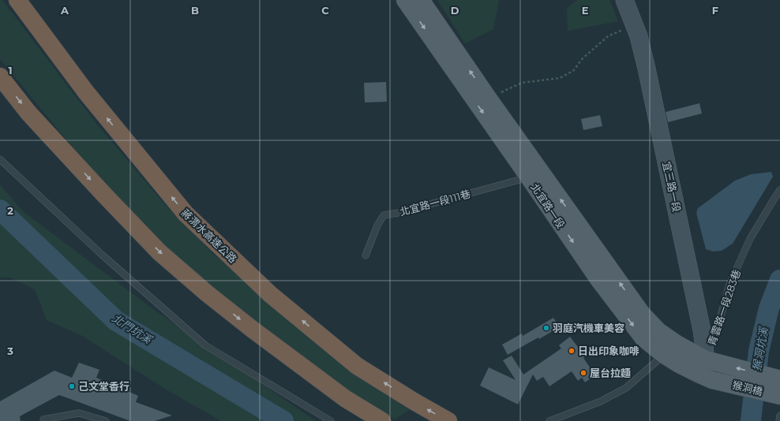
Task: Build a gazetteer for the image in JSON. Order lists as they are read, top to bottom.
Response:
{
  "streets": {
    "highway": ["蔣渭水高速公路"],
    "main road": ["北宜路一段", "猴洞橋"],
    "street": ["宜三路一段"],
    "lane": ["北宜路一段111巷", "青雲路一段283巷"]
  },
  "crossings": [
    ["宜三路一段", "北宜路一段"],
    ["宜三路一段", "青雲路一段283巷"],
    ["北宜路一段111巷", "北宜路一段"],
    ["北宜路一段", "青雲路一段283巷"],
    ["北宜路一段", "猴洞橋"]
  ],
  "water": ["北門坑溪", "猴洞坑溪"],
  "places": [
    "羽庭汽機車美容",
    "日出印象咖啡",
    "屋台拉麵",
    "己文堂香行"
  ],
  "grid": {
    "columns": [
      "A",
      "B",
      "C",
      "D",
      "E",
      "F"
    ],
    "rows": ["1", "2", "3"]
  }
}
